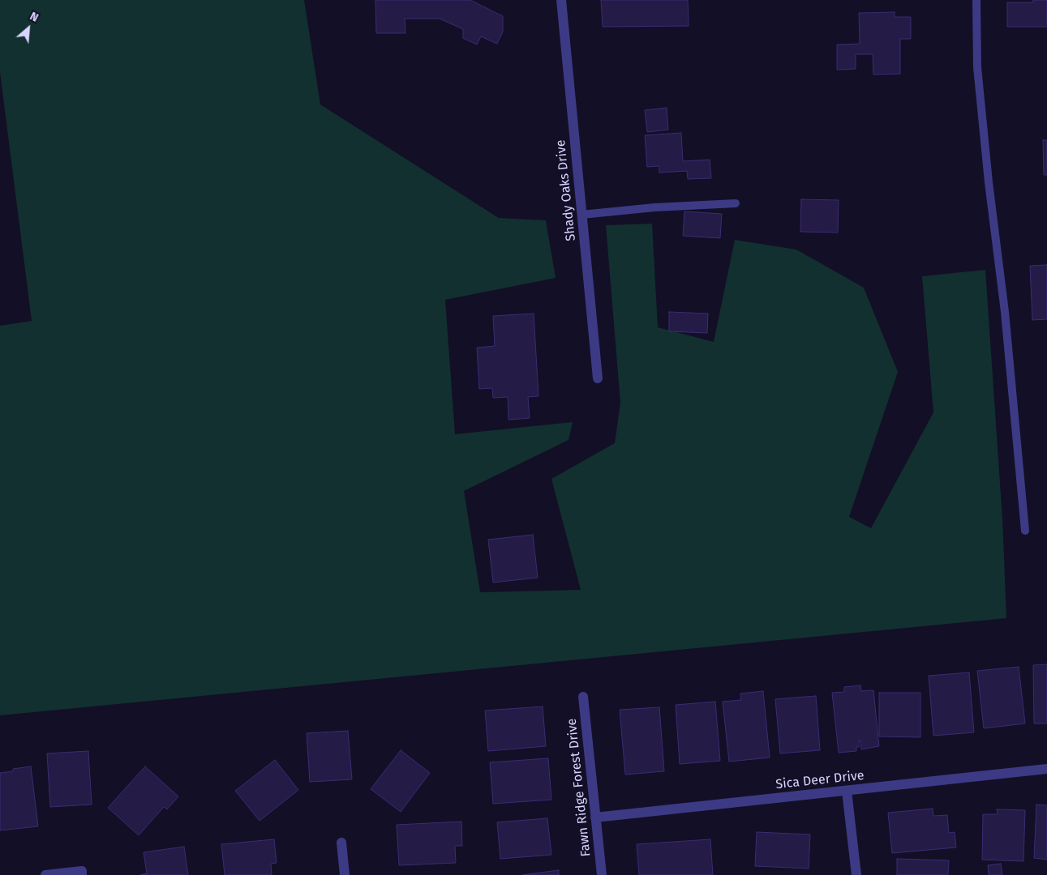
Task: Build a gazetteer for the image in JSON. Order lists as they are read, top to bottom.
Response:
{
  "streets": {
    "street": ["Shady Oaks Drive", "Sica Deer Drive", "Fawn Ridge Forest Drive"]
  },
  "crossings": [
    ["Sica Deer Drive", "Fawn Ridge Forest Drive"]
  ],
  "north": "top right"
}
